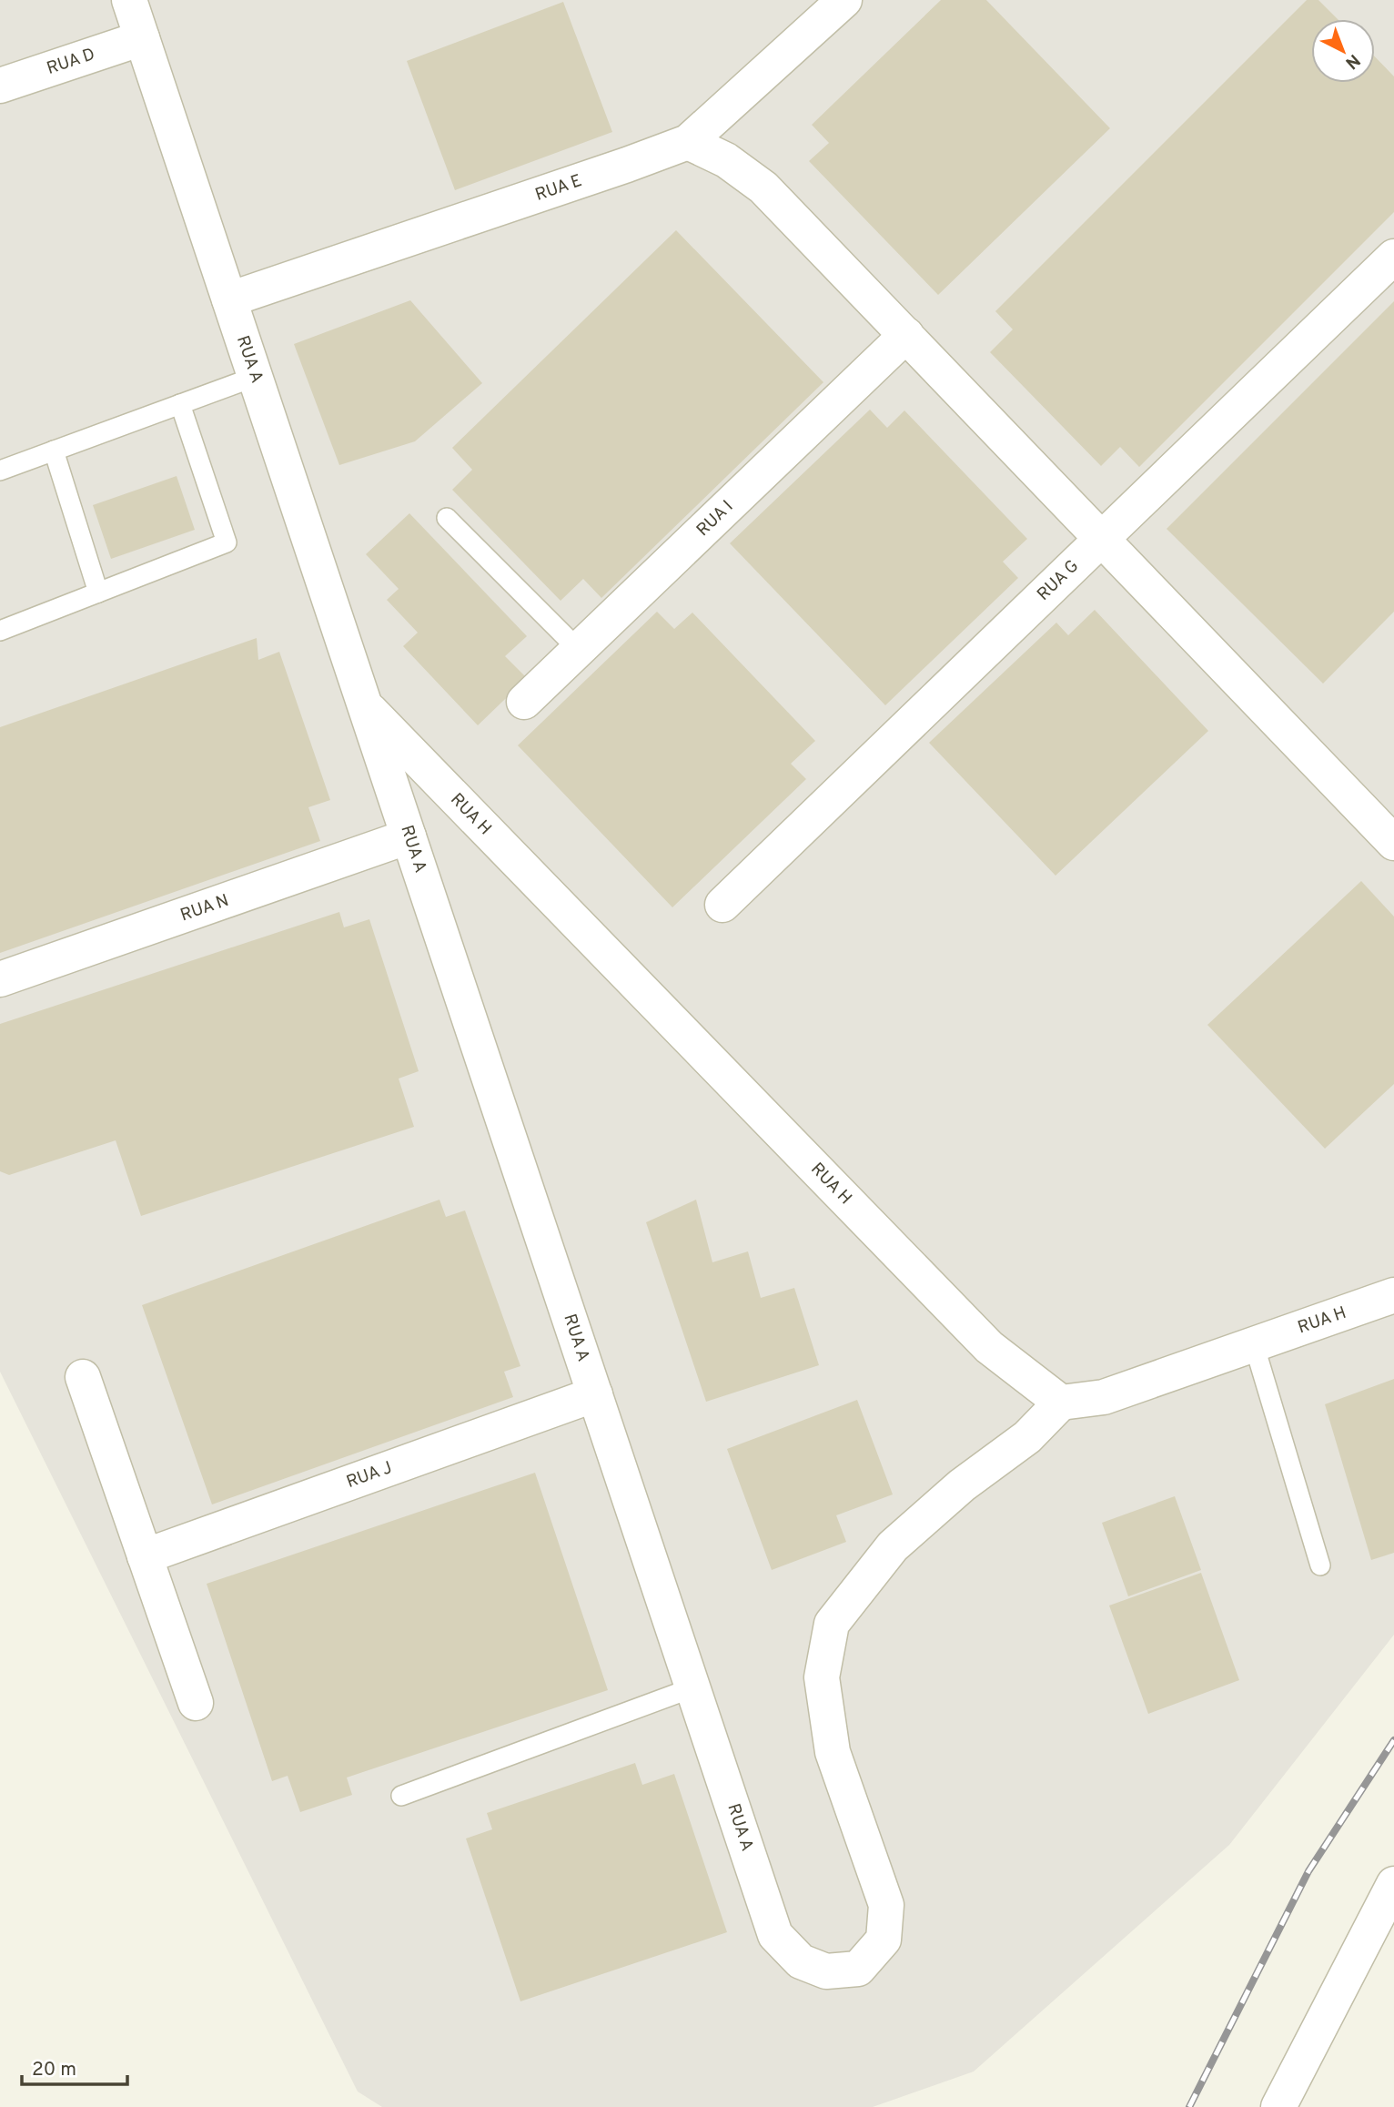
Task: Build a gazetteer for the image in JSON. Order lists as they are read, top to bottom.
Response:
{
  "streets": {
    "street": [
      "RUA D",
      "RUA E",
      "RUA A",
      "RUA I",
      "RUA G",
      "RUA H",
      "RUA N",
      "RUA J"
    ]
  },
  "crossings": [
    ["RUA D", "RUA A"],
    ["RUA E", "RUA A"],
    ["RUA A", "RUA H"],
    ["RUA A", "RUA N"],
    ["RUA A", "RUA J"]
  ],
  "scale_bar": "20 m",
  "north": "bottom right"
}
